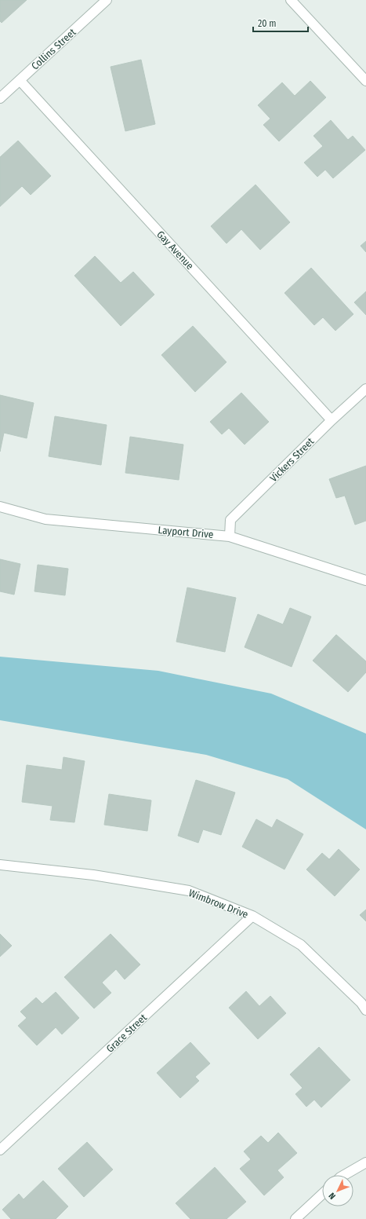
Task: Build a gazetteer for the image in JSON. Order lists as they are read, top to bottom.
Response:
{
  "streets": {
    "street": [
      "Collins Street",
      "Gay Avenue",
      "Vickers Street",
      "Layport Drive",
      "Wimbrow Drive",
      "Grace Street"
    ]
  },
  "crossings": [
    ["Collins Street", "Gay Avenue"],
    ["Gay Avenue", "Vickers Street"],
    ["Vickers Street", "Layport Drive"],
    ["Wimbrow Drive", "Grace Street"]
  ],
  "scale_bar": "20 m",
  "north": "bottom left"
}
